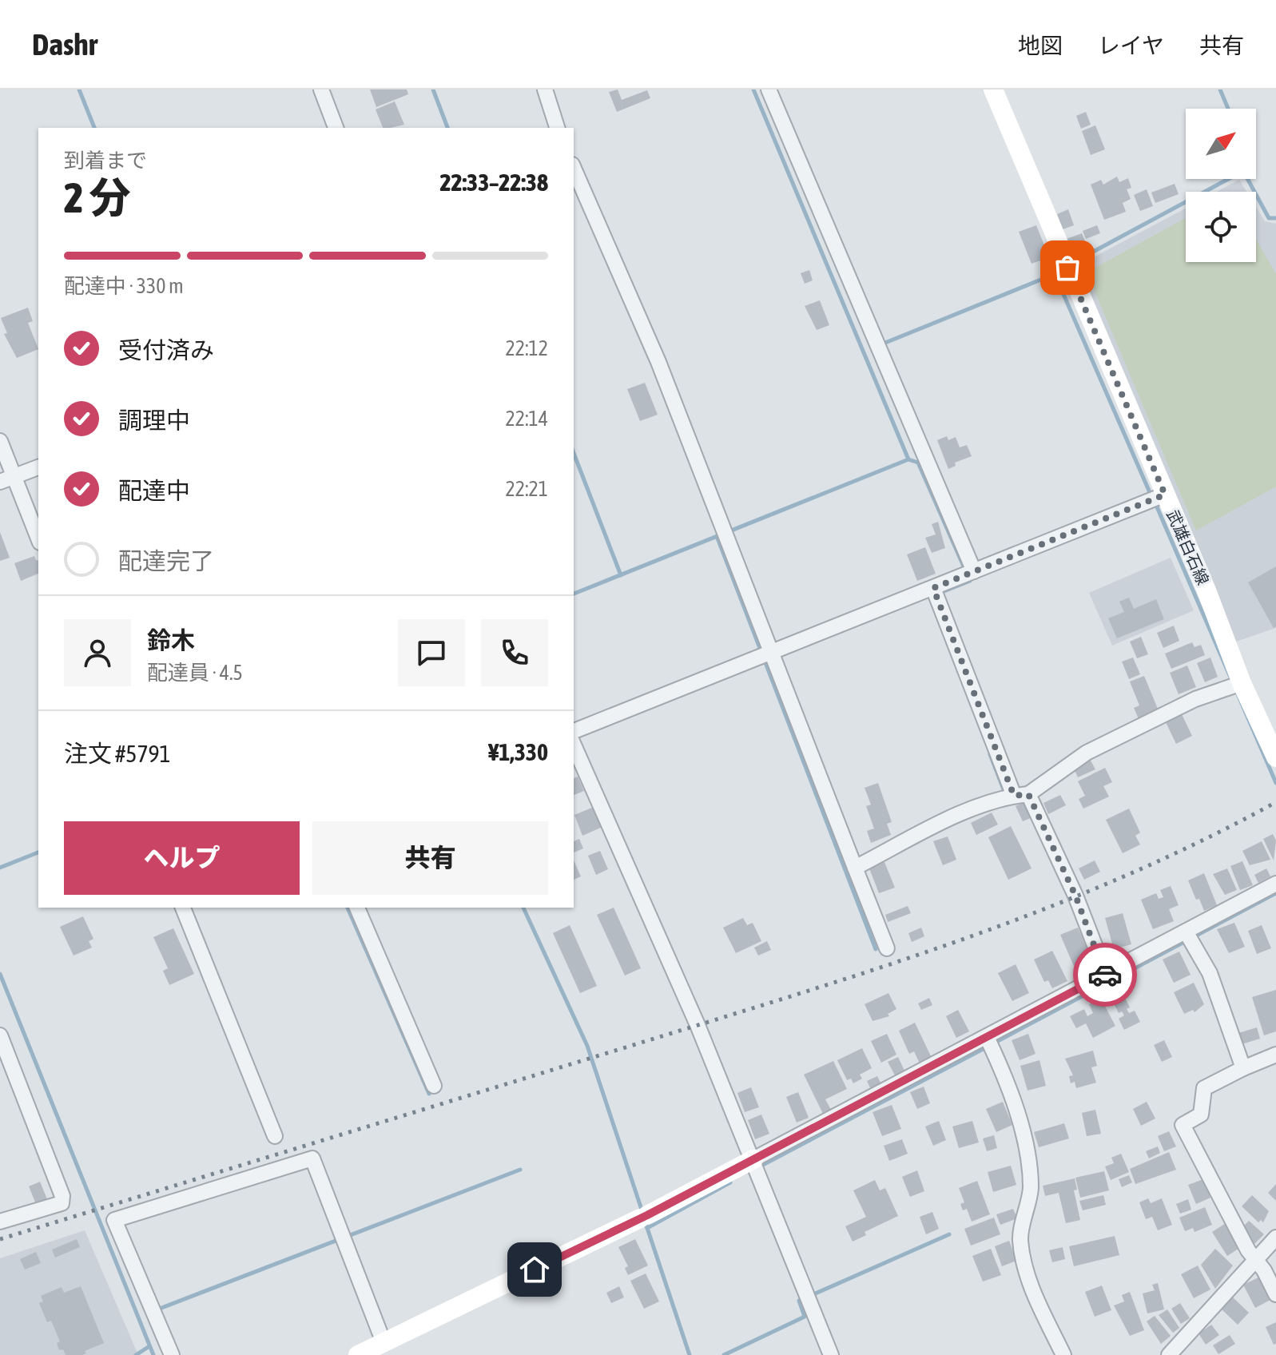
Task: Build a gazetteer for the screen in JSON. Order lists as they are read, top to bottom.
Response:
{
  "streets": {
    "main road": ["武雄白石線"]
  },
  "north": "top right",
  "page": {
    "header": "Dashr",
    "nav": ["地図", "レイヤ", "共有"],
    "heading": ["2 分", "到着まで", "22:33–22:38"],
    "panel": [
      "鈴木",
      "配達員 · 4.5",
      "注文 #5791",
      "¥1,330"
    ],
    "bar": "配達中 · 330 m",
    "list": [
      ["受付済み", "22:12"],
      ["調理中", "22:14"],
      ["配達中", "22:21"],
      "配達完了"
    ],
    "buttons": ["ヘルプ", "共有"]
  }
}
